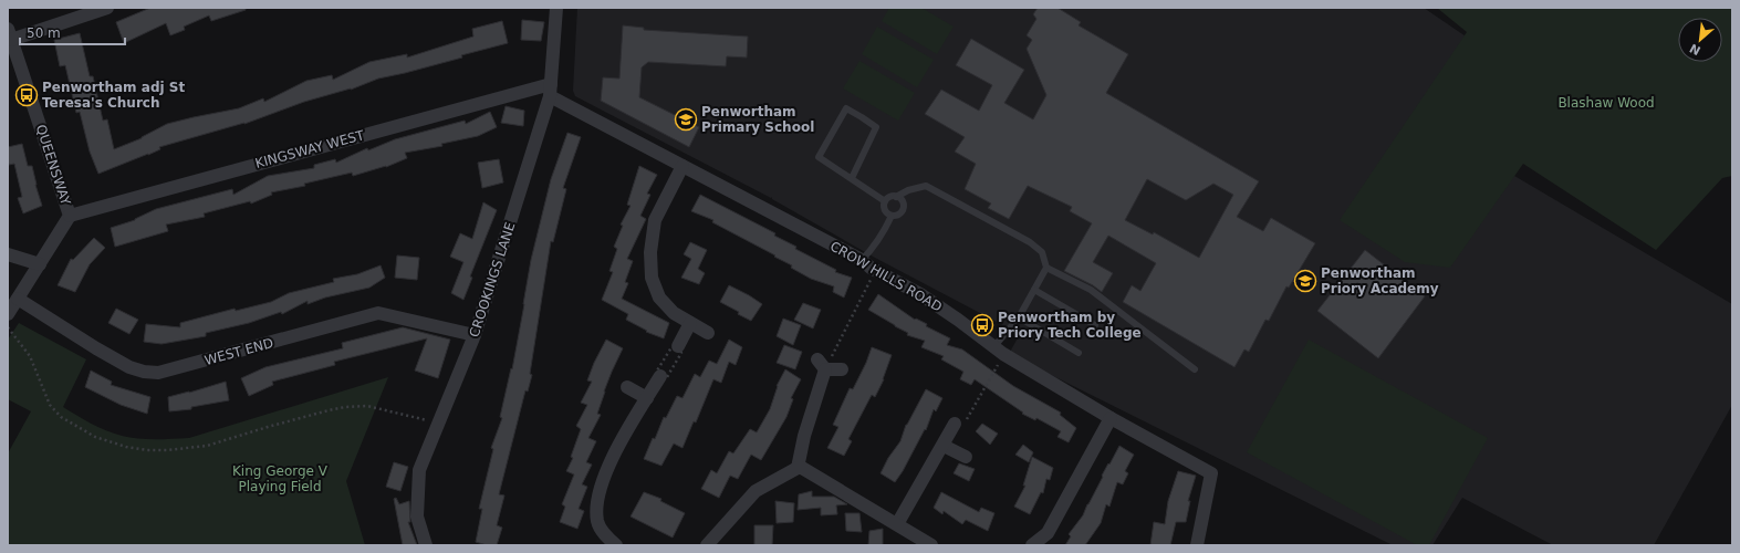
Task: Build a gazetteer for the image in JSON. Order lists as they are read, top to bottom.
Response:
{
  "streets": {
    "street": [
      "KINGSWAY WEST",
      "QUEENSWAY",
      "CROW HILLS ROAD",
      "CROOKINGS LANE",
      "WEST END"
    ]
  },
  "crossings": [
    ["KINGSWAY WEST", "QUEENSWAY"],
    ["KINGSWAY WEST", "CROW HILLS ROAD"],
    ["KINGSWAY WEST", "CROOKINGS LANE"],
    ["QUEENSWAY", "WEST END"],
    ["CROW HILLS ROAD", "CROOKINGS LANE"],
    ["CROOKINGS LANE", "WEST END"]
  ],
  "parks": ["Blashaw Wood", "King George V Playing Field"],
  "places": {
    "bus stop": ["Penwortham adj St Teresa's Church", "Penwortham by Priory Tech College"],
    "school or university": ["Penwortham Primary School", "Penwortham Priory Academy"]
  },
  "scale_bar": "50 m",
  "north": "bottom left"
}
